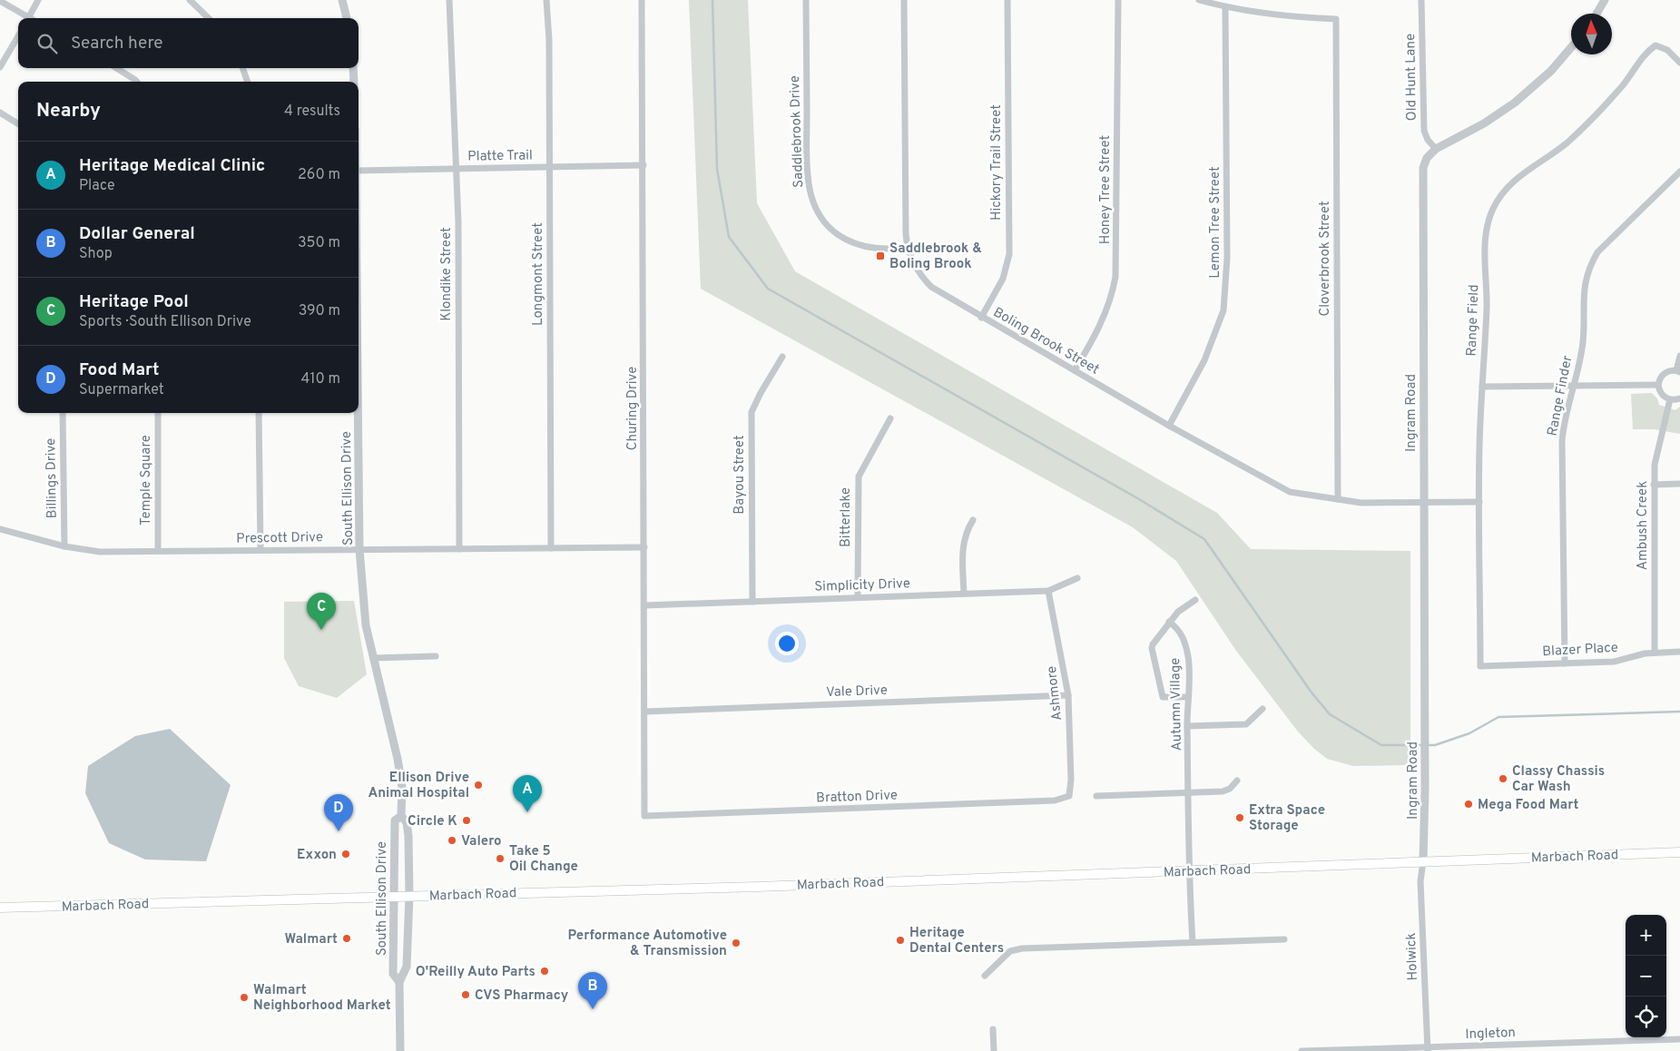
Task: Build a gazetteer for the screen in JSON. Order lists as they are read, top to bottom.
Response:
{
  "streets": {
    "main road": ["Marbach Road"],
    "street": [
      "Old Hunt Lane",
      "Saddlebrook Drive",
      "Platte Trail",
      "Hickory Trail Street",
      "Honey Tree Street",
      "Lemon Tree Street",
      "Cloverbrook Street",
      "Klondike Street",
      "Longmont Street",
      "Range Field",
      "Boling Brook Street",
      "Range Finder",
      "Churing Drive",
      "Ingram Road",
      "Bayou Street",
      "Billings Drive",
      "Temple Square",
      "South Ellison Drive",
      "Bitterlake",
      "Ambush Creek",
      "Prescott Drive",
      "Simplicity Drive",
      "Blazer Place",
      "Vale Drive",
      "Ashmore",
      "Autumn Village",
      "Bratton Drive",
      "Holwick",
      "Ingleton"
    ]
  },
  "crossings": [
    ["Old Hunt Lane", "Ingram Road"],
    ["Saddlebrook Drive", "Boling Brook Street"],
    ["Platte Trail", "Klondike Street"],
    ["Platte Trail", "Longmont Street"],
    ["Platte Trail", "Churing Drive"],
    ["Hickory Trail Street", "Boling Brook Street"],
    ["Honey Tree Street", "Boling Brook Street"],
    ["Lemon Tree Street", "Cloverbrook Street"],
    ["Lemon Tree Street", "Boling Brook Street"],
    ["Cloverbrook Street", "Boling Brook Street"],
    ["Klondike Street", "Prescott Drive"],
    ["Longmont Street", "Prescott Drive"],
    ["Range Field", "Boling Brook Street"],
    ["Range Field", "Blazer Place"],
    ["Boling Brook Street", "Ingram Road"],
    ["Range Finder", "Blazer Place"],
    ["Churing Drive", "Prescott Drive"],
    ["Churing Drive", "Simplicity Drive"],
    ["Churing Drive", "Vale Drive"],
    ["Churing Drive", "Bratton Drive"],
    ["Ingram Road", "Marbach Road"],
    ["Ingram Road", "Holwick"],
    ["Bayou Street", "Simplicity Drive"],
    ["Billings Drive", "Prescott Drive"],
    ["Temple Square", "Prescott Drive"],
    ["South Ellison Drive", "Prescott Drive"],
    ["South Ellison Drive", "Marbach Road"],
    ["Bitterlake", "Simplicity Drive"],
    ["Ambush Creek", "Blazer Place"],
    ["Simplicity Drive", "Ashmore"],
    ["Vale Drive", "Ashmore"],
    ["Ashmore", "Bratton Drive"],
    ["Autumn Village", "Marbach Road"],
    ["Marbach Road", "Holwick"],
    ["Holwick", "Ingleton"]
  ],
  "places": {
    "transit": ["Saddlebrook & Boling Brook"],
    "other": [
      "Classy Chassis Car Wash",
      "Ellison Drive Animal Hospital",
      "Mega Food Mart",
      "Extra Space Storage",
      "Circle K",
      "Valero",
      "Exxon",
      "Take 5 Oil Change",
      "Walmart",
      "Heritage Dental Centers",
      "Performance Automotive & Transmission",
      "O'Reilly Auto Parts",
      "CVS Pharmacy",
      "Walmart Neighborhood Market"
    ]
  },
  "north": "top",
  "page": {
    "search": "Search here",
    "heading": ["Nearby", "4 results"],
    "list": [
      {
        "mark": "A",
        "name": "Heritage Medical Clinic",
        "note": "Place",
        "value": "260 m"
      },
      {
        "mark": "B",
        "name": "Dollar General",
        "note": "Shop",
        "value": "350 m"
      },
      {
        "mark": "C",
        "name": "Heritage Pool",
        "note": "Sports · South Ellison Drive",
        "value": "390 m"
      },
      {
        "mark": "D",
        "name": "Food Mart",
        "note": "Supermarket",
        "value": "410 m"
      }
    ],
    "pins": [
      "C",
      "A",
      "D",
      "B"
    ],
    "map_buttons": ["+", "−"]
  }
}
